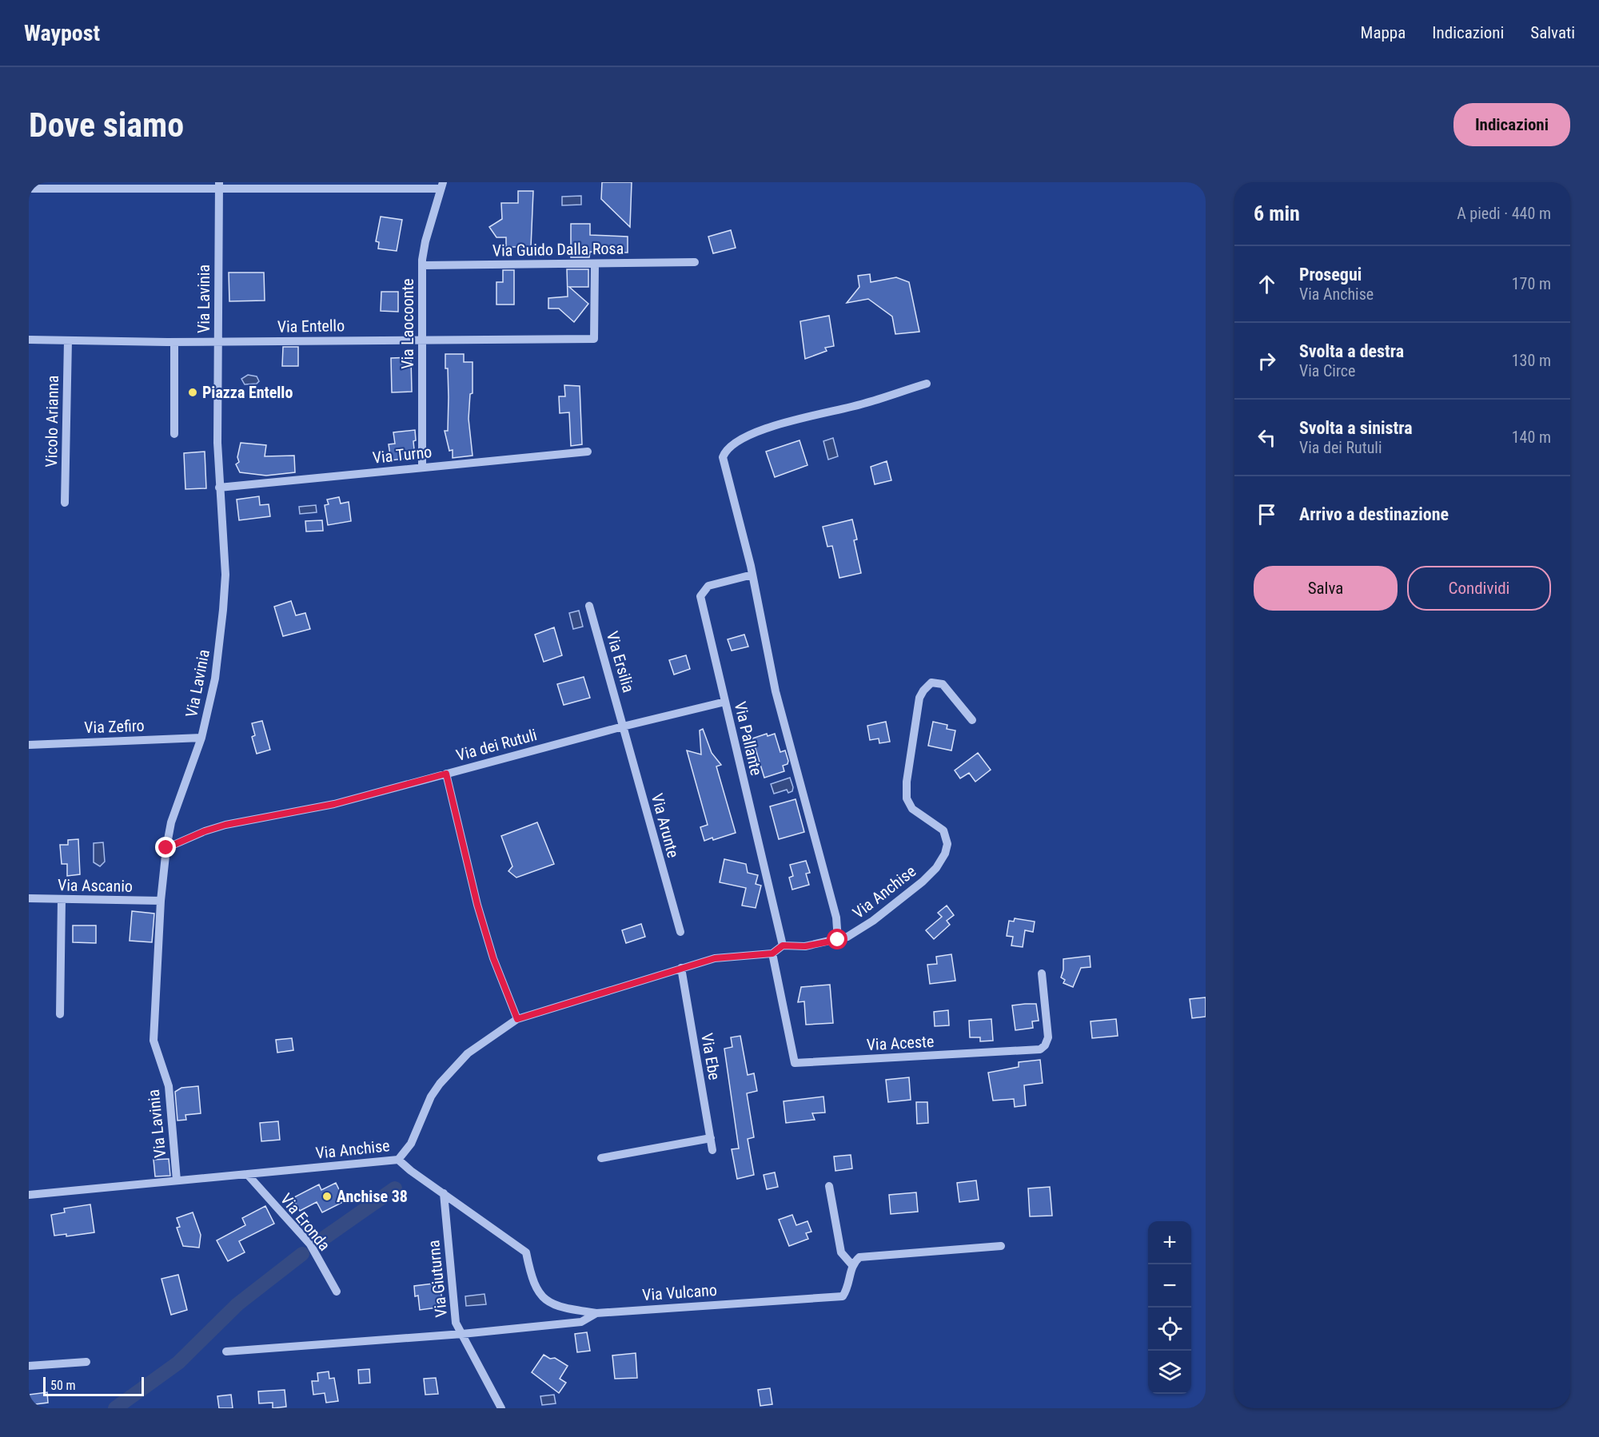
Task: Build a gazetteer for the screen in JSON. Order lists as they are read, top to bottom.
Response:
{
  "streets": {
    "street": [
      "Via Guido Dalla Rosa",
      "Via Lavinia",
      "Via Laocoonte",
      "Via Entello",
      "Vicolo Arianna",
      "Via Turno",
      "Via Ersilia",
      "Via Zefiro",
      "Via Pallante",
      "Via dei Rutuli",
      "Via Arunte",
      "Via Ascanio",
      "Via Anchise",
      "Via Aceste",
      "Via Ebe",
      "Via Eronda",
      "Via Giuturna",
      "Via Vulcano"
    ]
  },
  "crossings": [
    ["Via Guido Dalla Rosa", "Via Laocoonte"],
    ["Via Guido Dalla Rosa", "Via Entello"],
    ["Via Lavinia", "Via Entello"],
    ["Via Lavinia", "Via Turno"],
    ["Via Lavinia", "Via Zefiro"],
    ["Via Lavinia", "Via dei Rutuli"],
    ["Via Lavinia", "Via Ascanio"],
    ["Via Lavinia", "Via Anchise"],
    ["Via Laocoonte", "Via Entello"],
    ["Via Laocoonte", "Via Turno"],
    ["Via Entello", "Vicolo Arianna"],
    ["Via Ersilia", "Via dei Rutuli"],
    ["Via Ersilia", "Via Arunte"],
    ["Via Pallante", "Via dei Rutuli"],
    ["Via Pallante", "Via Anchise"],
    ["Via dei Rutuli", "Via Arunte"],
    ["Via Anchise", "Via Aceste"],
    ["Via Anchise", "Via Ebe"],
    ["Via Anchise", "Via Eronda"],
    ["Via Anchise", "Via Vulcano"],
    ["Via Giuturna", "Via Vulcano"]
  ],
  "places": ["Piazza Entello", "Anchise 38"],
  "scale_bar": "50 m",
  "page": {
    "header": "Waypost",
    "nav": ["Mappa", "Indicazioni", "Salvati"],
    "buttons": [
      "Indicazioni",
      ["Salva", "Condividi"]
    ],
    "title": "Dove siamo",
    "heading": ["6 min", "A piedi · 440 m"],
    "list": [
      ["Prosegui", "Via Anchise", "170 m"],
      ["Svolta a destra", "Via Circe", "130 m"],
      ["Svolta a sinistra", "Via dei Rutuli", "140 m"],
      "Arrivo a destinazione"
    ],
    "map_buttons": ["+", "−"],
    "scale": "50 m"
  }
}
